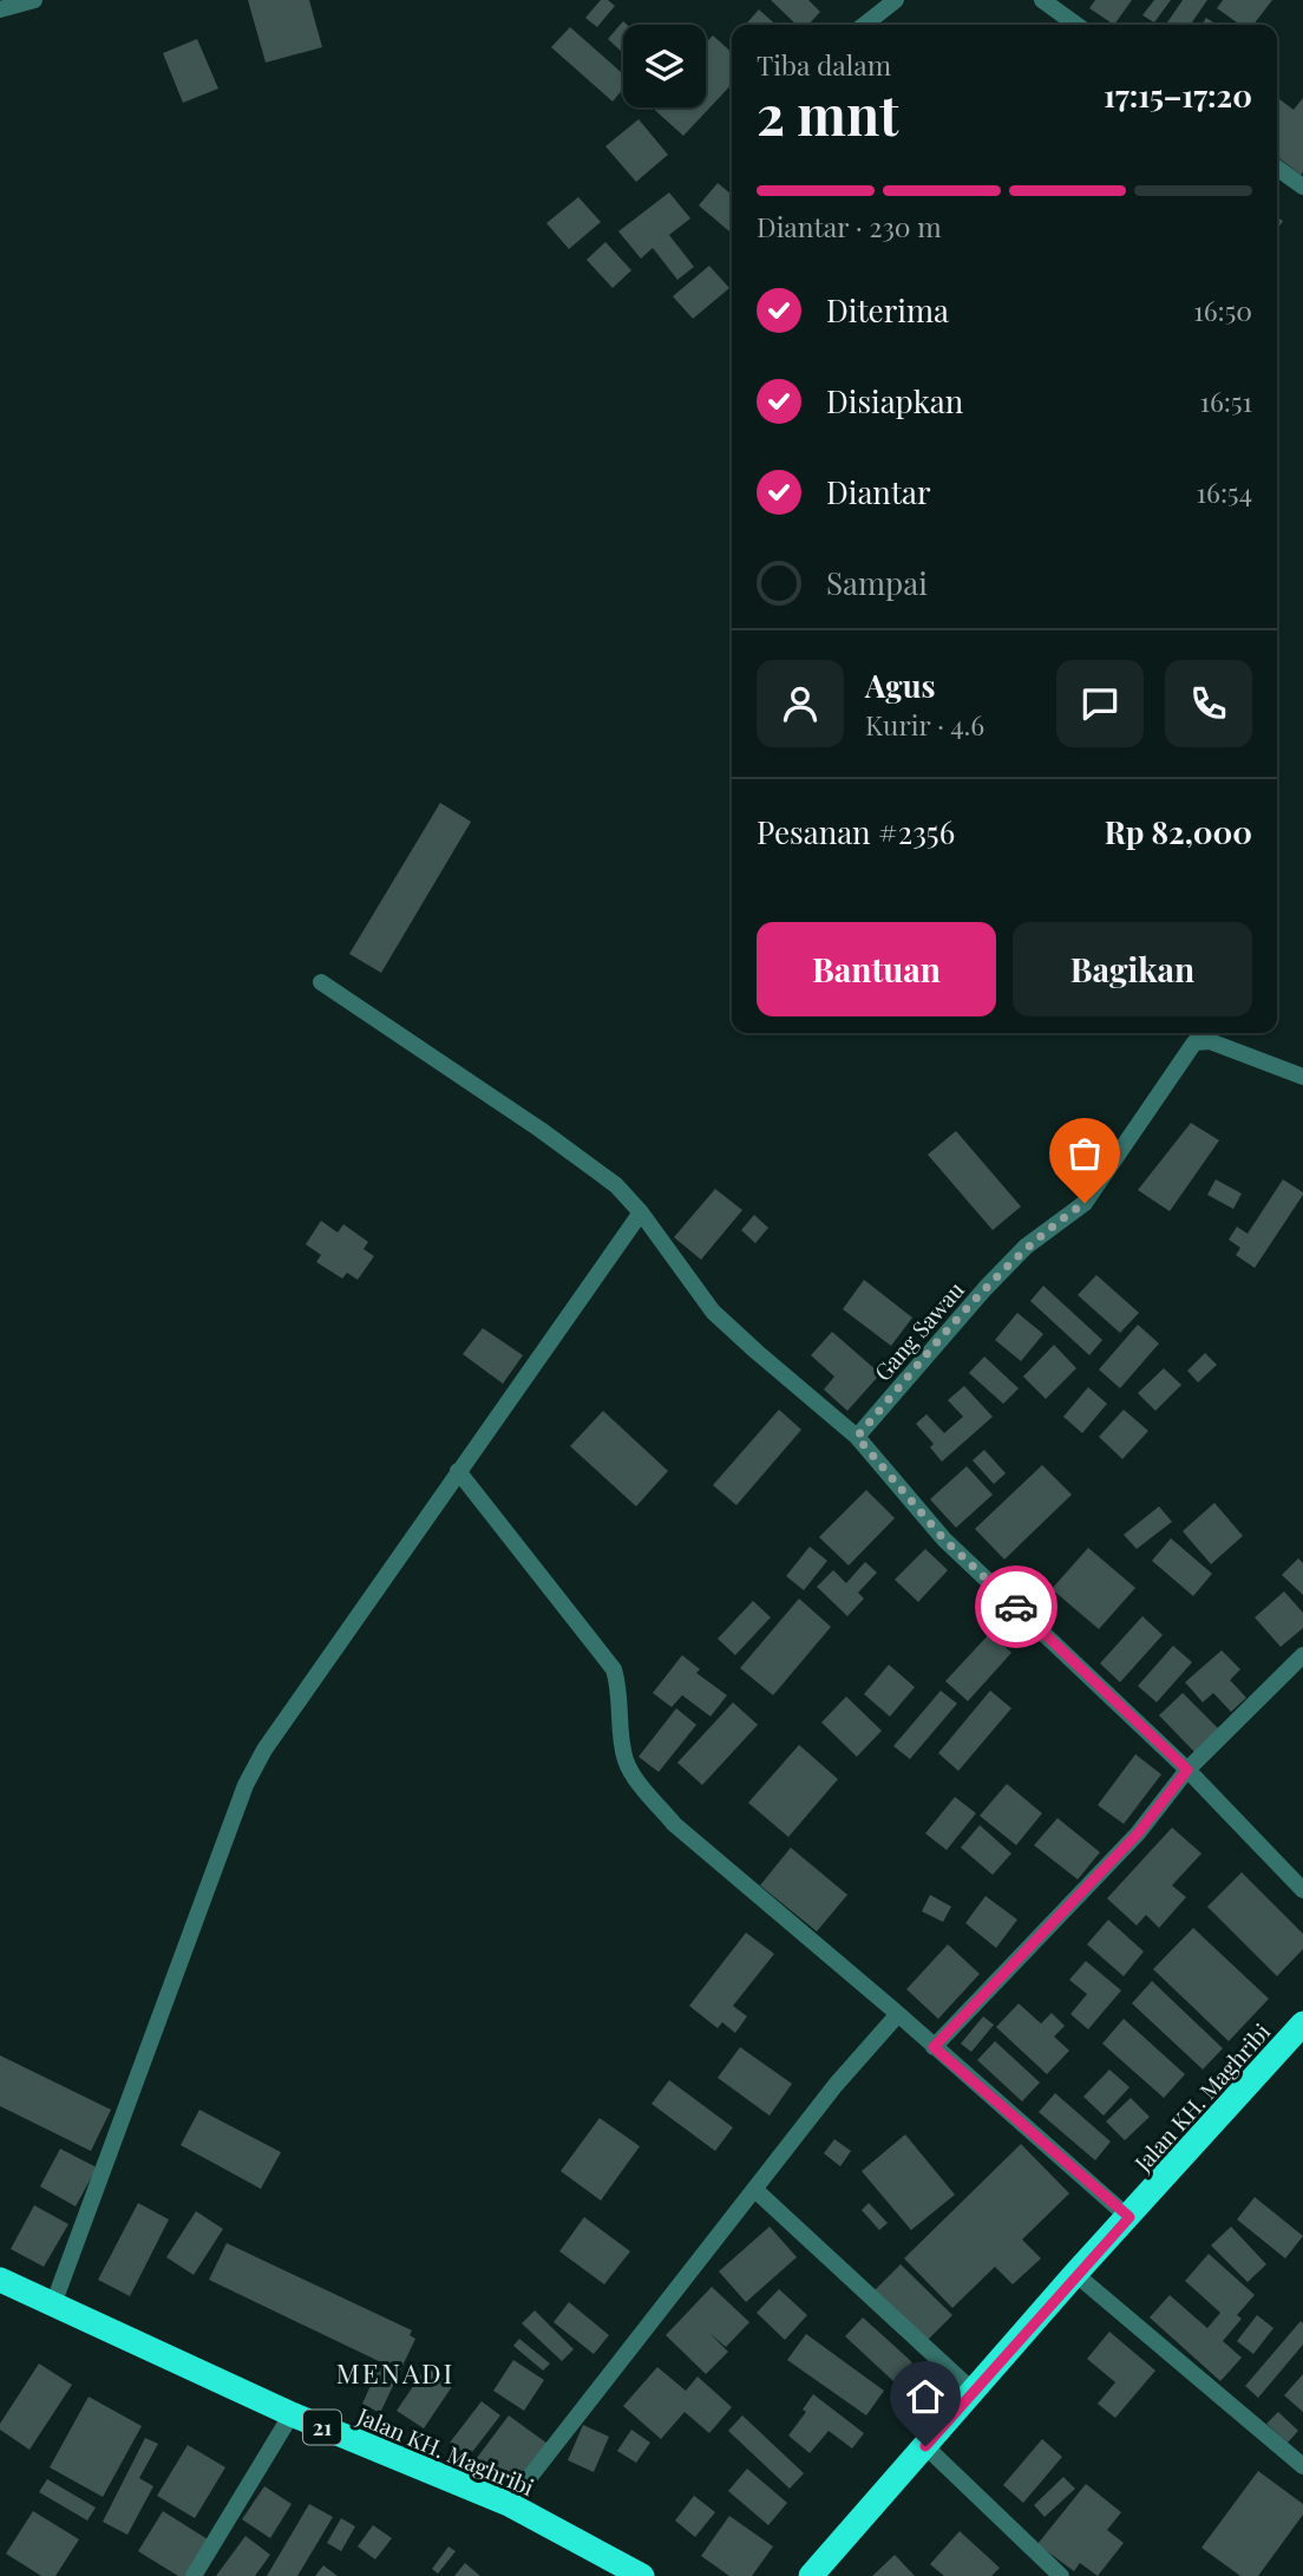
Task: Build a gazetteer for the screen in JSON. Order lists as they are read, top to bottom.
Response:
{
  "streets": {
    "highway": ["Jalan KH. Maghribi", "21"],
    "street": ["Gang Sawau"]
  },
  "districts": ["MENADI"],
  "page": {
    "heading": ["2 mnt", "Tiba dalam", "17:15–17:20"],
    "panel": [
      "Agus",
      "Kurir · 4.6",
      "Pesanan #2356",
      "Rp 82,000"
    ],
    "bar": "Diantar · 230 m",
    "list": [
      ["Diterima", "16:50"],
      ["Disiapkan", "16:51"],
      ["Diantar", "16:54"],
      "Sampai"
    ],
    "buttons": ["Bantuan", "Bagikan"]
  }
}
